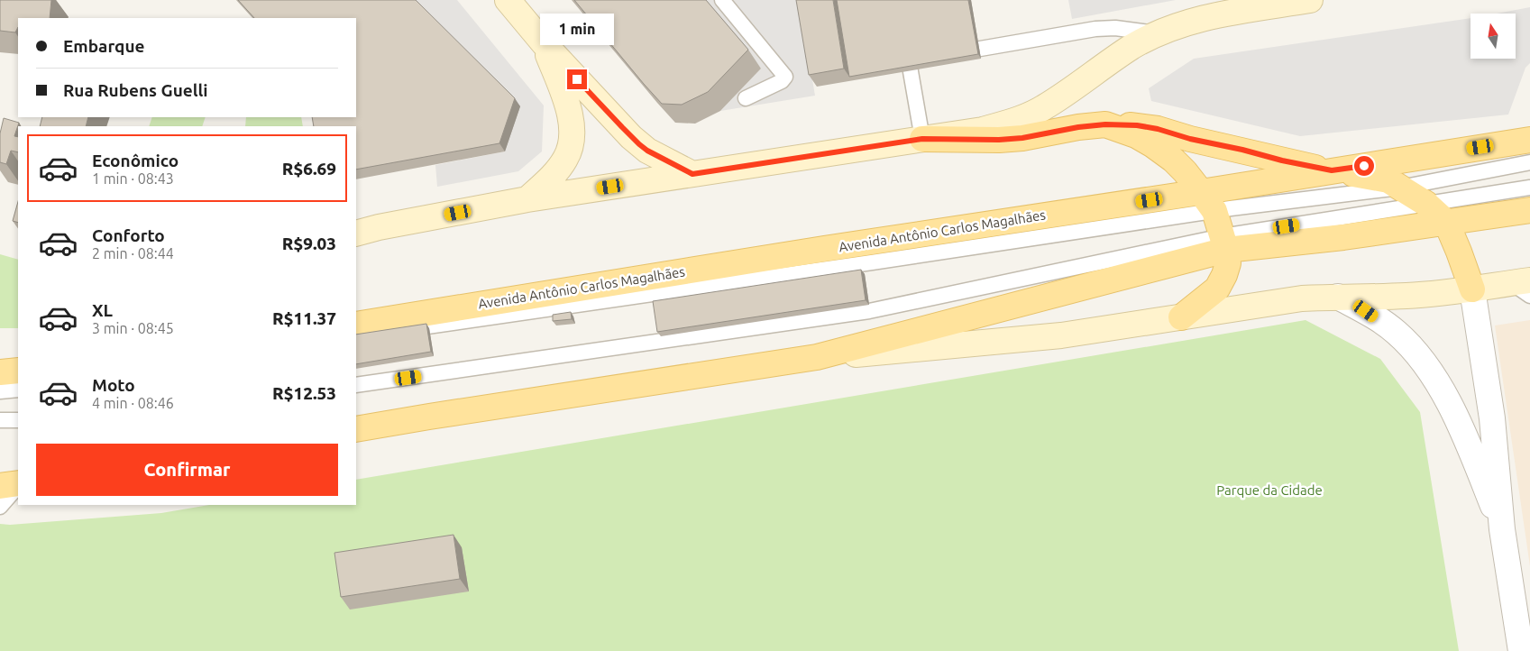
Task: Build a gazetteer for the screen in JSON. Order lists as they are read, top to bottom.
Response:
{
  "streets": {
    "main road": ["Avenida Antônio Carlos Magalhães"]
  },
  "parks": ["Parque da Cidade"],
  "north": "top",
  "page": {
    "bubble": "1 min",
    "banner": ["Embarque", "Rua Rubens Guelli"],
    "list": [
      {
        "name": "Econômico",
        "note": "1 min · 08:43",
        "value": "R$6.69"
      },
      {
        "name": "Conforto",
        "note": "2 min · 08:44",
        "value": "R$9.03"
      },
      {
        "name": "XL",
        "note": "3 min · 08:45",
        "value": "R$11.37"
      },
      {
        "name": "Moto",
        "note": "4 min · 08:46",
        "value": "R$12.53"
      }
    ],
    "buttons": "Confirmar"
  }
}
